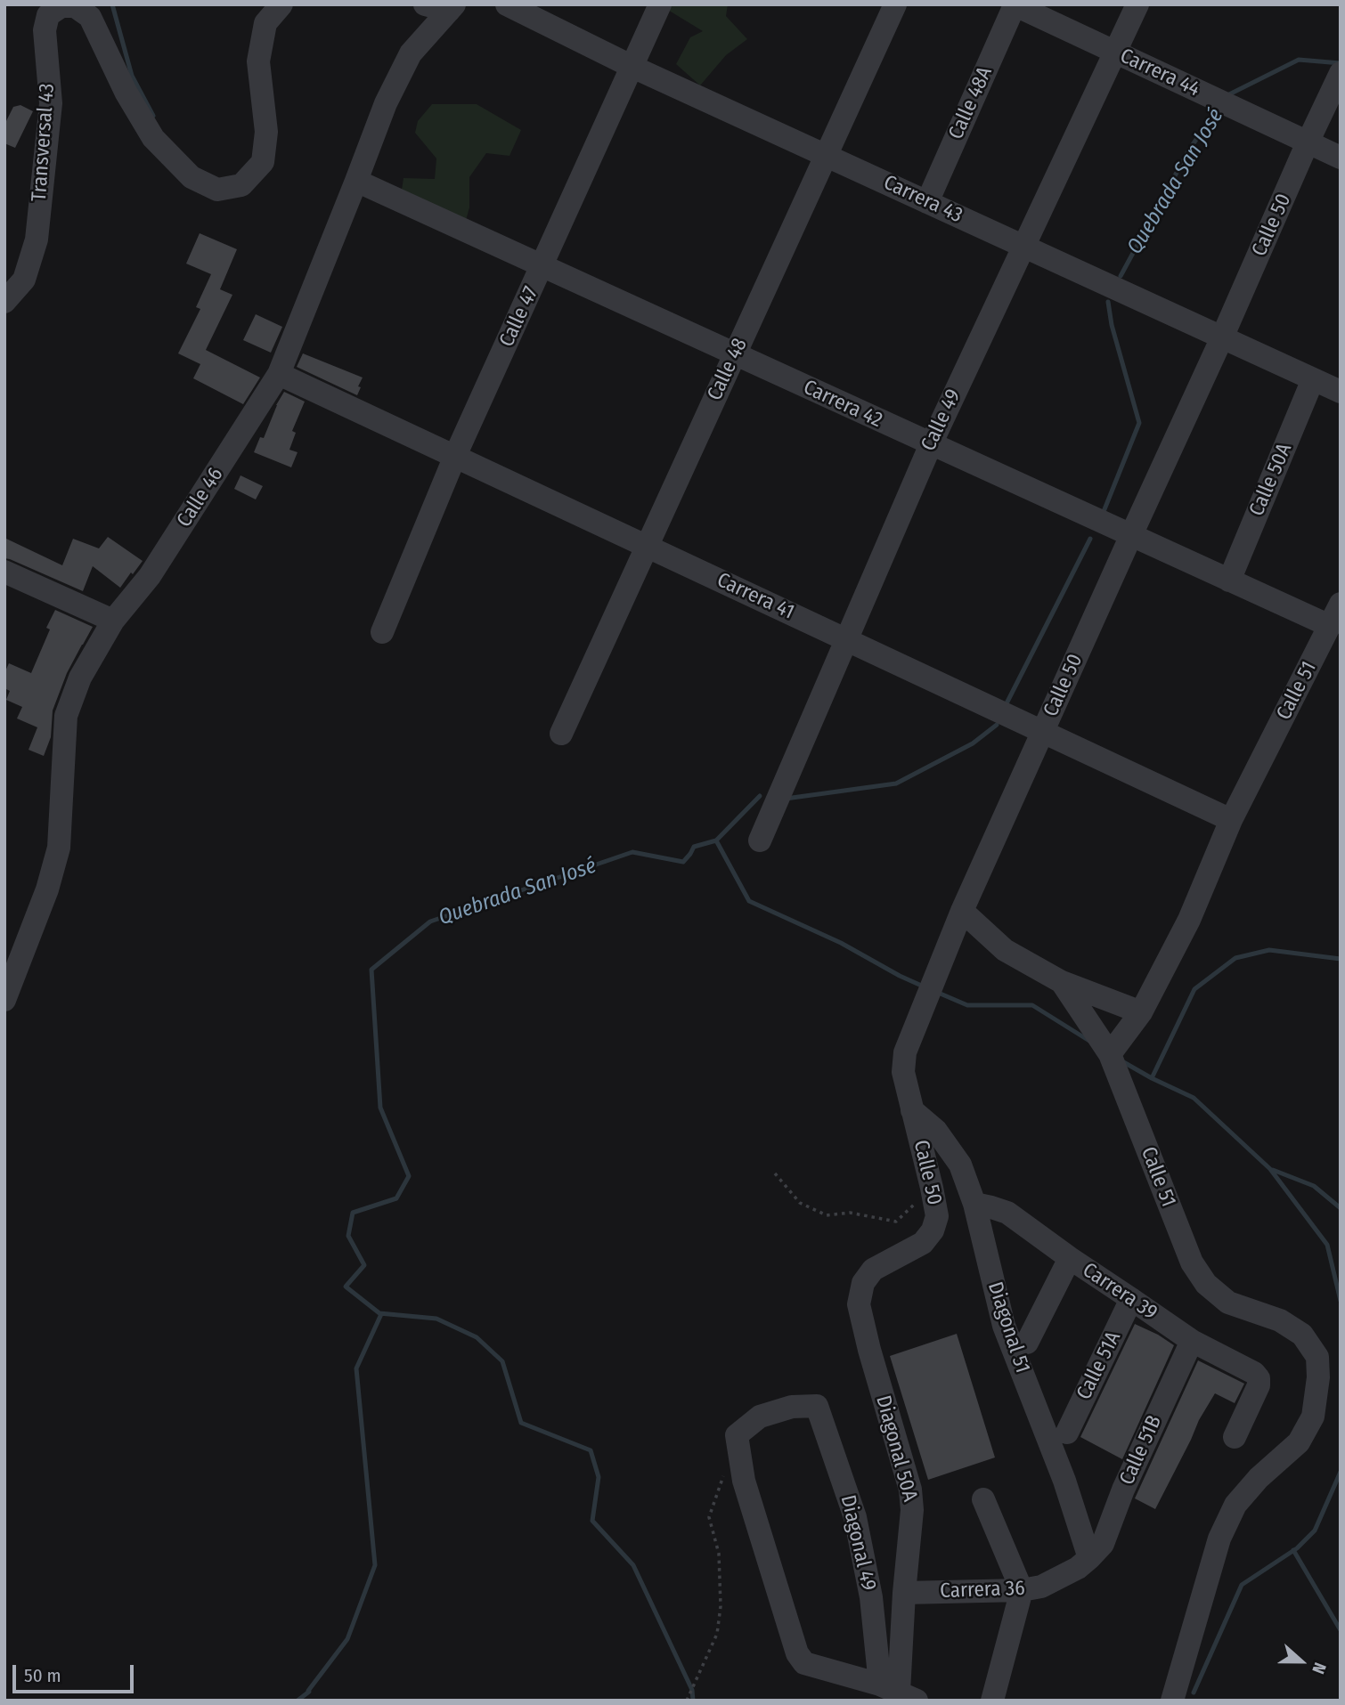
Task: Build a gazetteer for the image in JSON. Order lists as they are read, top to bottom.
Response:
{
  "streets": {
    "street": [
      "Carrera 44",
      "Calle 48A",
      "Transversal 43",
      "Carrera 43",
      "Calle 50",
      "Calle 47",
      "Calle 48",
      "Carrera 42",
      "Calle 49",
      "Calle 50A",
      "Calle 46",
      "Carrera 41",
      "Calle 51",
      "Carrera 39",
      "Diagonal 51",
      "Calle 51A",
      "Diagonal 50A",
      "Calle 51B",
      "Diagonal 49",
      "Carrera 36"
    ]
  },
  "crossings": [
    ["Carrera 44", "Calle 48A"],
    ["Carrera 44", "Calle 50"],
    ["Carrera 44", "Calle 49"],
    ["Calle 48A", "Carrera 43"],
    ["Carrera 43", "Calle 50"],
    ["Carrera 43", "Calle 47"],
    ["Carrera 43", "Calle 48"],
    ["Carrera 43", "Calle 49"],
    ["Carrera 43", "Calle 50A"],
    ["Calle 50", "Carrera 42"],
    ["Calle 50", "Carrera 41"],
    ["Calle 50", "Diagonal 51"],
    ["Calle 50", "Diagonal 50A"],
    ["Calle 47", "Carrera 42"],
    ["Calle 47", "Carrera 41"],
    ["Calle 48", "Carrera 42"],
    ["Calle 48", "Carrera 41"],
    ["Carrera 42", "Calle 49"],
    ["Carrera 42", "Calle 50A"],
    ["Carrera 42", "Calle 46"],
    ["Carrera 42", "Calle 51"],
    ["Calle 49", "Carrera 41"],
    ["Calle 46", "Carrera 41"],
    ["Carrera 41", "Calle 51"],
    ["Carrera 39", "Diagonal 51"],
    ["Carrera 39", "Calle 51A"],
    ["Carrera 39", "Calle 51B"],
    ["Diagonal 51", "Calle 51B"],
    ["Diagonal 51", "Carrera 36"],
    ["Diagonal 50A", "Diagonal 49"],
    ["Diagonal 50A", "Carrera 36"],
    ["Calle 51B", "Carrera 36"]
  ],
  "water": ["Quebrada San José"],
  "scale_bar": "50 m",
  "north": "right"
}
